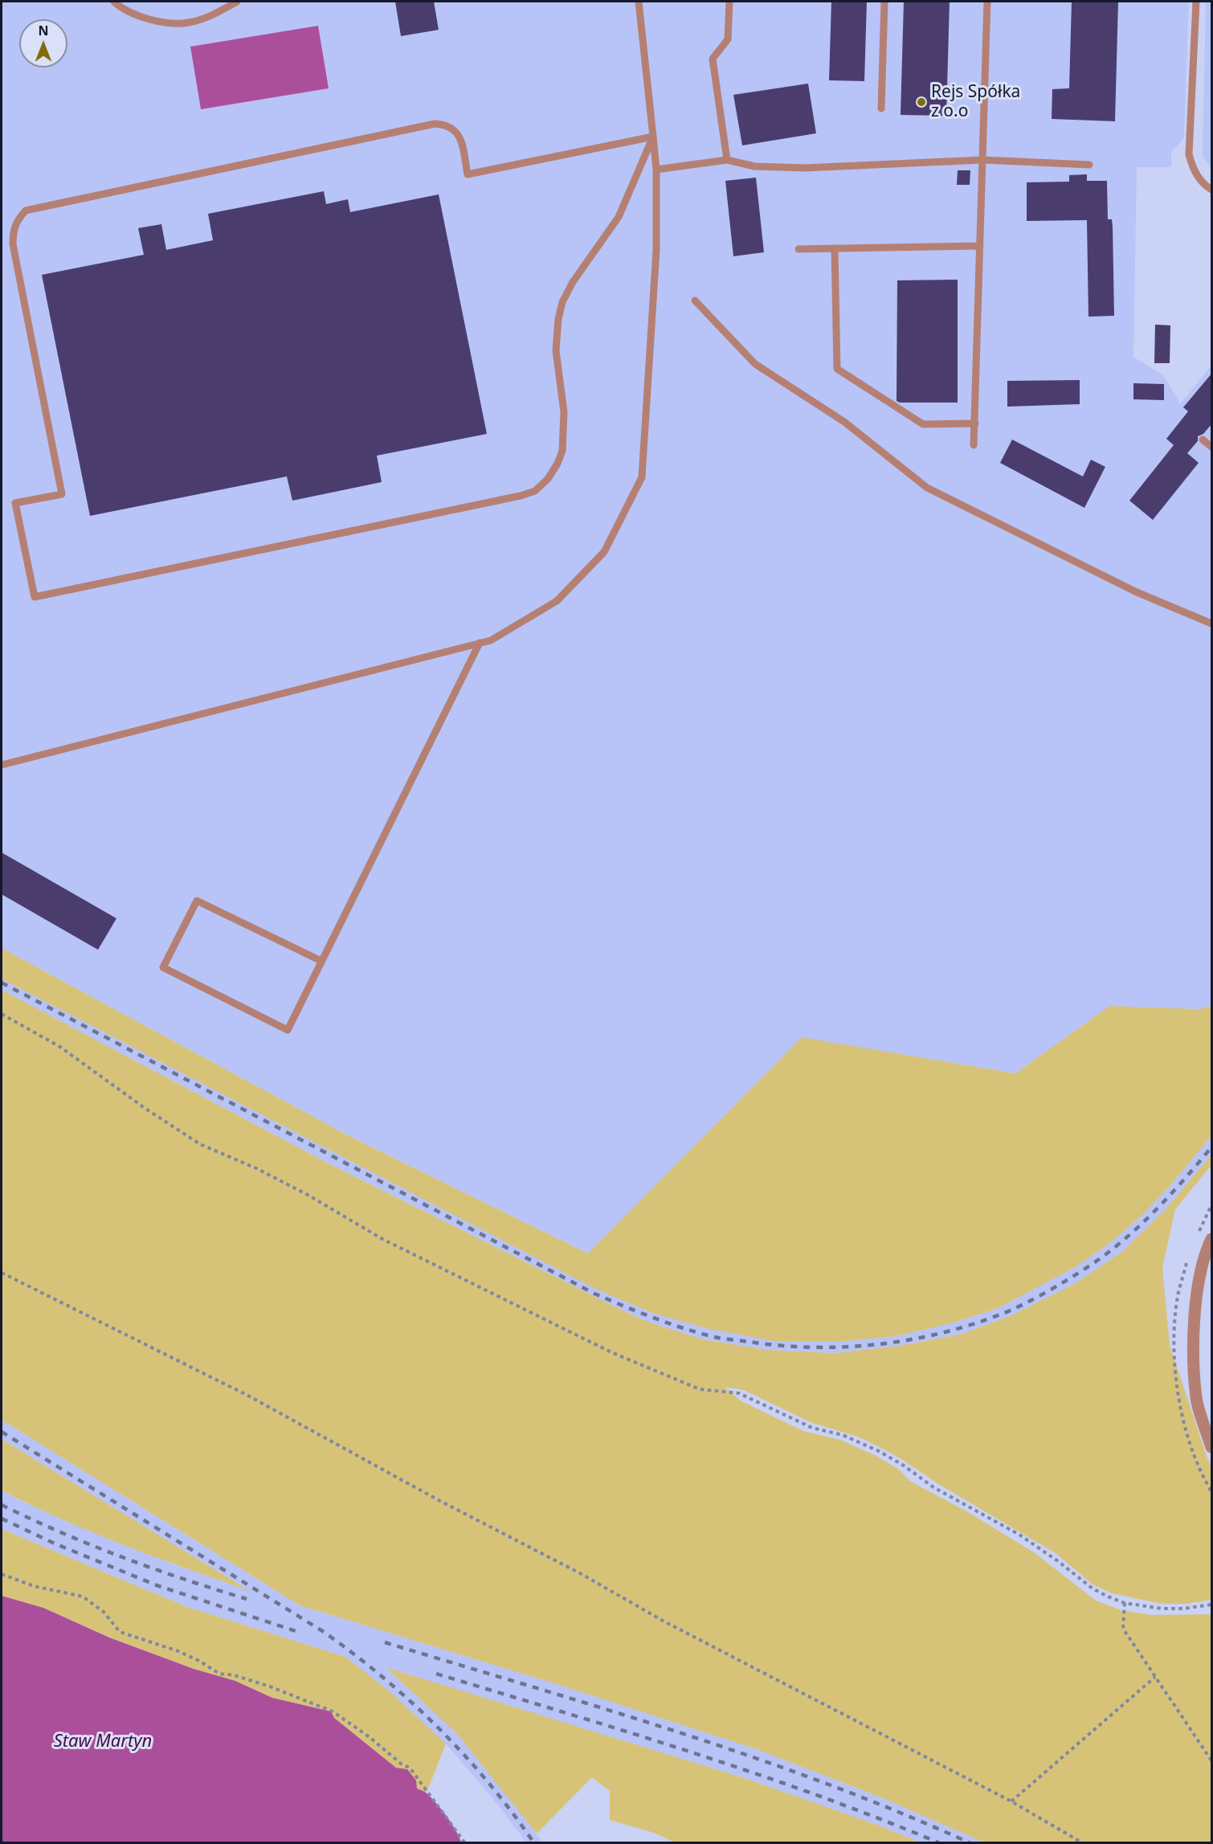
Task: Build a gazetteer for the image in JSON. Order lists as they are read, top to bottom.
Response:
{
  "water": ["Staw Martyn"],
  "places": ["Rejs Spółka z o.o"],
  "north": "top"
}
